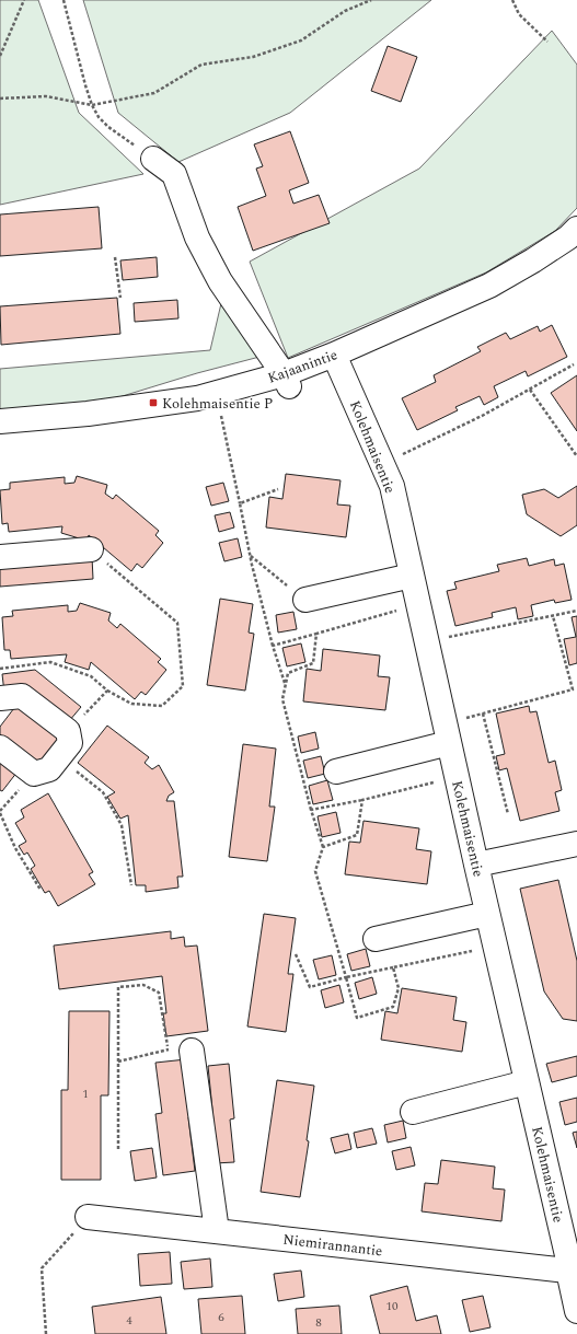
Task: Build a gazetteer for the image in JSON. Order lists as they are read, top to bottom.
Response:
{
  "streets": {
    "street": ["Kajaanintie", "Kolehmaisentie", "Niemirannantie"]
  },
  "crossings": [
    ["Kajaanintie", "Kolehmaisentie"],
    ["Kolehmaisentie", "Niemirannantie"]
  ],
  "places": {
    "transit": ["Kolehmaisentie P"]
  },
  "house_numbers": [
    "1",
    "10",
    "6",
    "4",
    "8"
  ]
}
